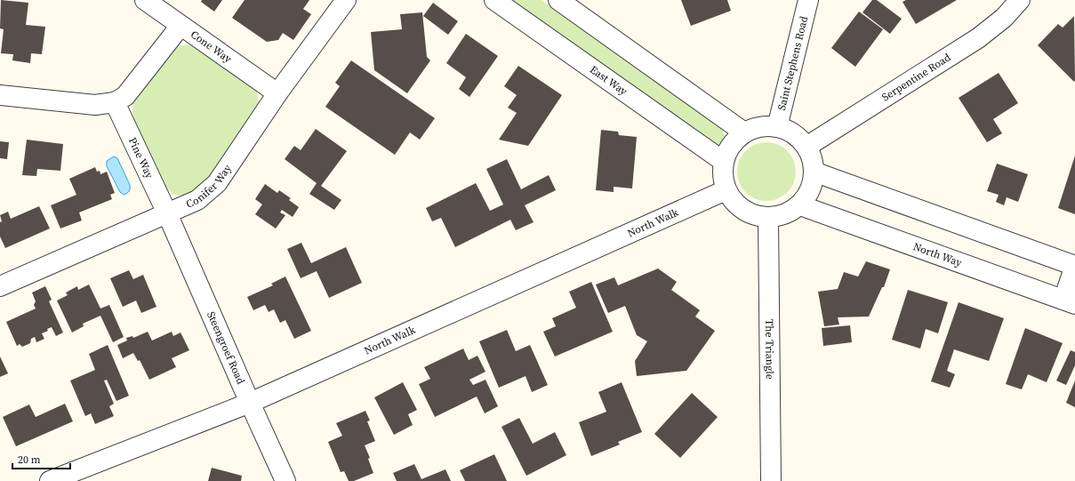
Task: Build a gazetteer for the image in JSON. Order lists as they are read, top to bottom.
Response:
{
  "streets": {
    "street": [
      "Cone Way",
      "Saint Stephens Road",
      "Serpentine Road",
      "East Way",
      "Pine Way",
      "Conifer Way",
      "North Walk",
      "North Way",
      "Steengroef Road",
      "The Triangle"
    ]
  },
  "crossings": [
    ["Cone Way", "Conifer Way"],
    ["Saint Stephens Road", "Serpentine Road"],
    ["Saint Stephens Road", "East Way"],
    ["Saint Stephens Road", "North Walk"],
    ["Saint Stephens Road", "North Way"],
    ["Saint Stephens Road", "The Triangle"],
    ["Serpentine Road", "East Way"],
    ["Serpentine Road", "North Walk"],
    ["Serpentine Road", "North Way"],
    ["Serpentine Road", "The Triangle"],
    ["East Way", "North Walk"],
    ["East Way", "North Way"],
    ["East Way", "The Triangle"],
    ["Pine Way", "Conifer Way"],
    ["Pine Way", "Steengroef Road"],
    ["Conifer Way", "Steengroef Road"],
    ["North Walk", "North Way"],
    ["North Walk", "Steengroef Road"],
    ["North Walk", "The Triangle"],
    ["North Way", "The Triangle"]
  ],
  "scale_bar": "20 m"
}
